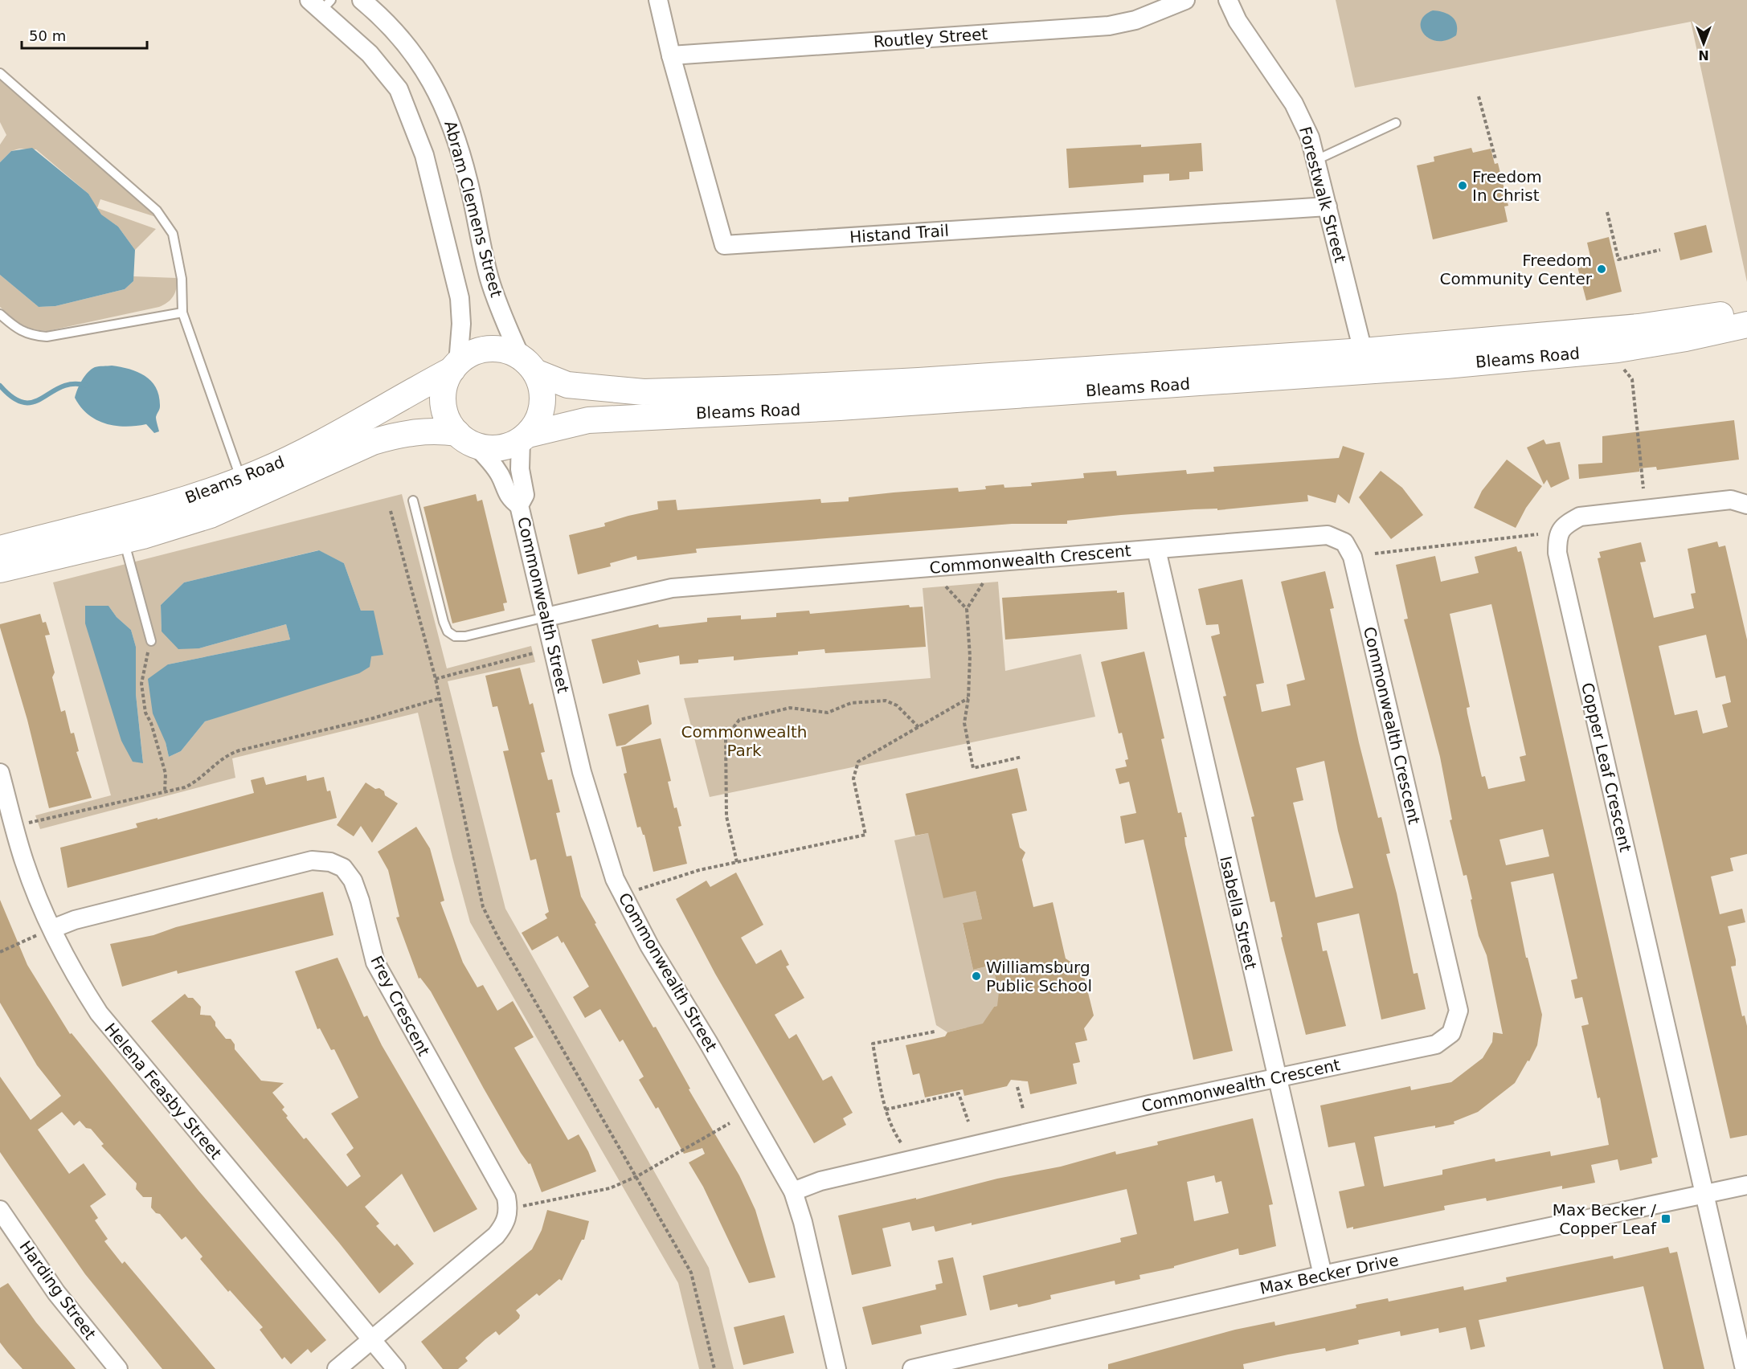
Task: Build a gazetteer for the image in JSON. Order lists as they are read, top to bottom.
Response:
{
  "streets": {
    "main road": ["Bleams Road"],
    "street": [
      "Routley Street",
      "Forestwalk Street",
      "Abram Clemens Street",
      "Histand Trail",
      "Commonwealth Crescent",
      "Commonwealth Street",
      "Copper Leaf Crescent",
      "Isabella Street",
      "Frey Crescent",
      "Helena Feasby Street",
      "Max Becker Drive",
      "Harding Street"
    ]
  },
  "crossings": [
    ["Routley Street", "Histand Trail"],
    ["Forestwalk Street", "Histand Trail"],
    ["Forestwalk Street", "Bleams Road"],
    ["Abram Clemens Street", "Bleams Road"],
    ["Abram Clemens Street", "Commonwealth Street"],
    ["Bleams Road", "Commonwealth Street"],
    ["Commonwealth Crescent", "Commonwealth Street"],
    ["Commonwealth Crescent", "Isabella Street"],
    ["Copper Leaf Crescent", "Max Becker Drive"],
    ["Isabella Street", "Max Becker Drive"],
    ["Frey Crescent", "Helena Feasby Street"]
  ],
  "parks": ["Commonwealth Park"],
  "places": {
    "other": ["Freedom In Christ", "Freedom Community Center", "Williamsburg Public School"],
    "transit": ["Max Becker / Copper Leaf"]
  },
  "scale_bar": "50 m",
  "north": "bottom"
}
